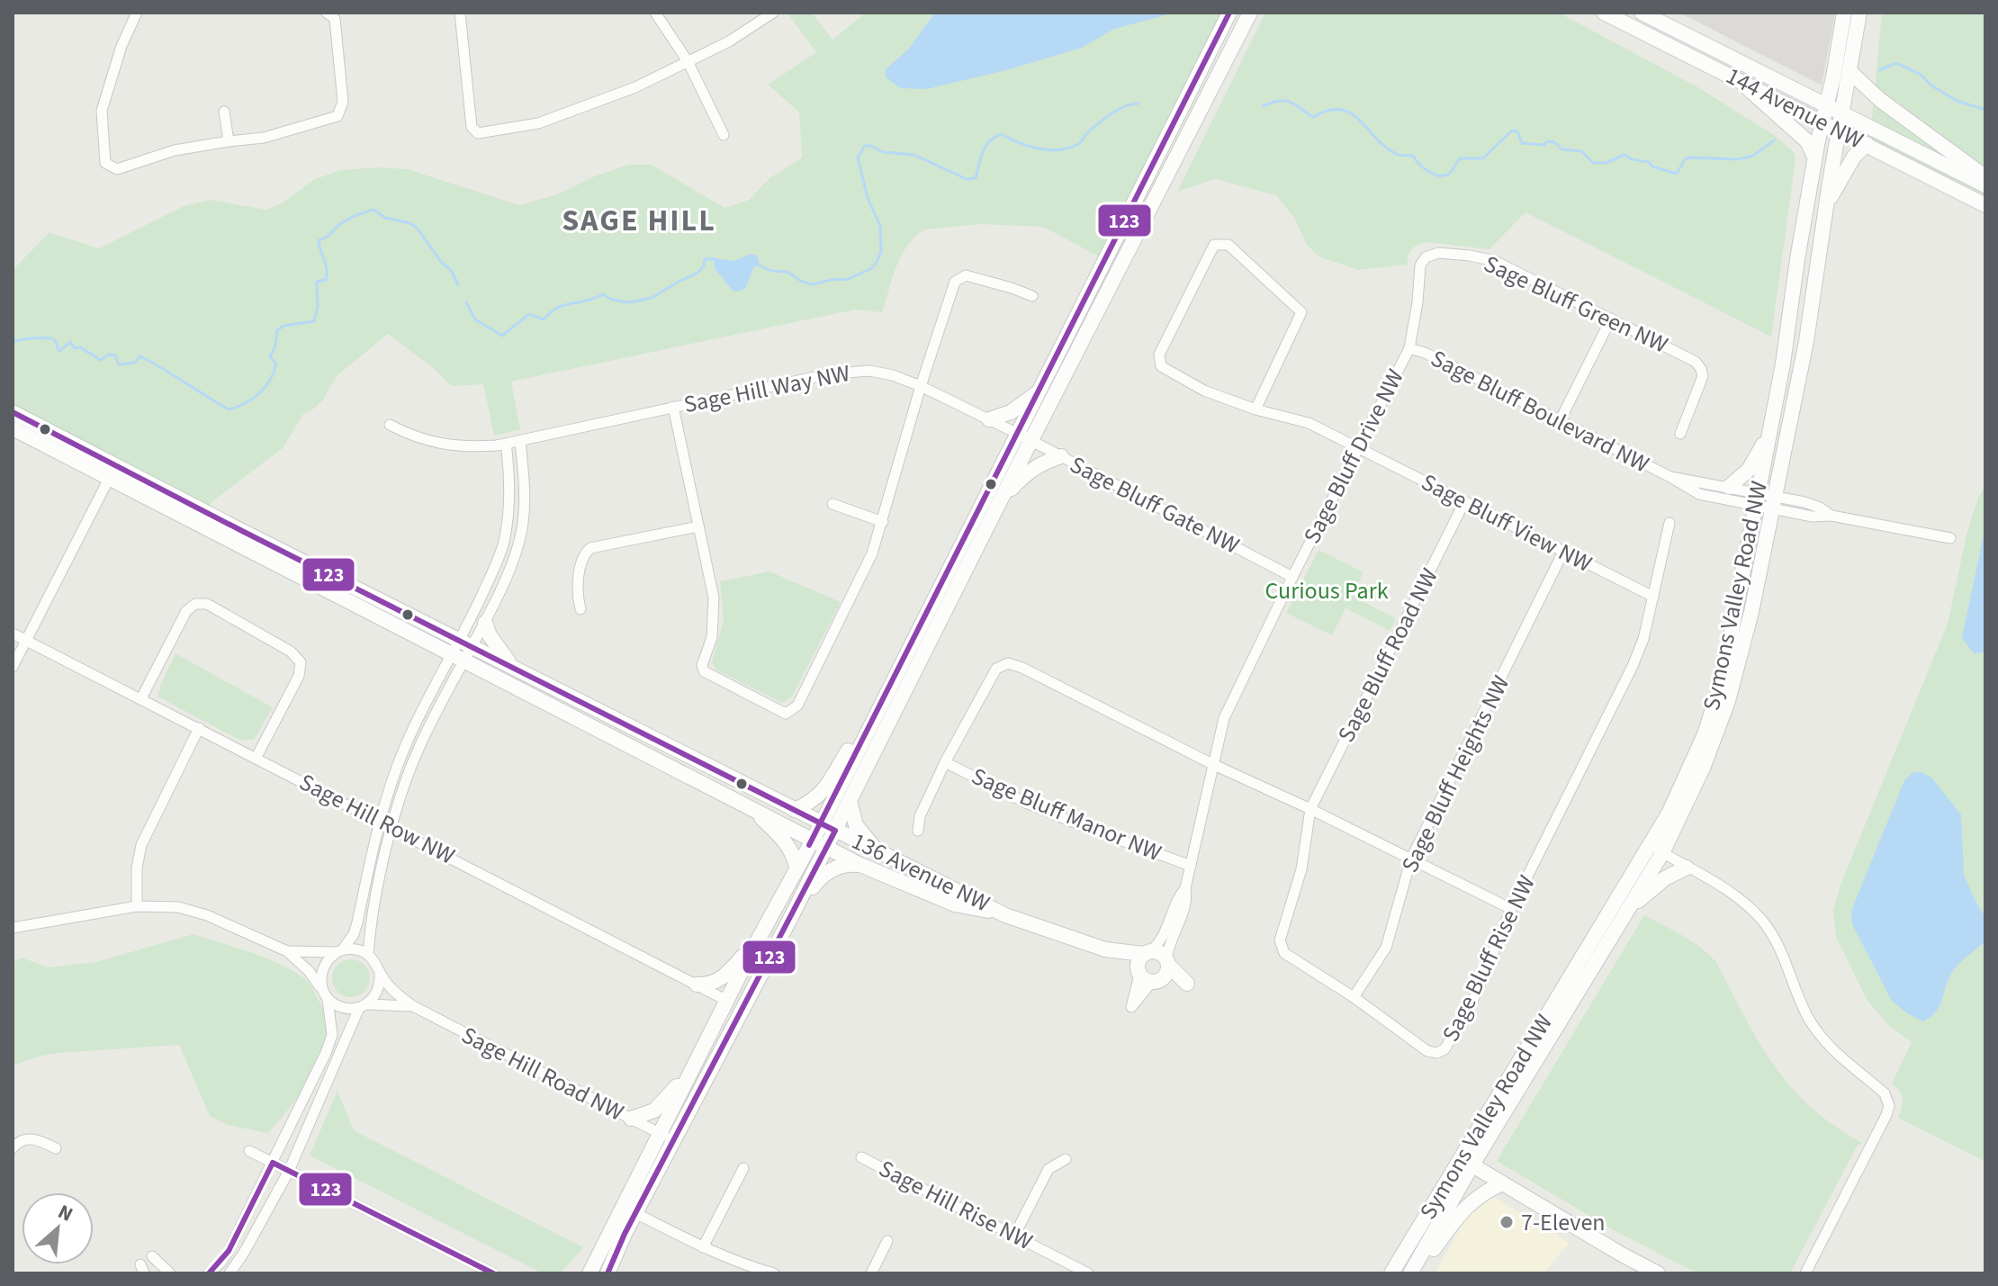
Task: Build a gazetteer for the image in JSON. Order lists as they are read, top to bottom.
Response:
{
  "streets": {
    "street": [
      "144 Avenue NW",
      "Sage Bluff Green NW",
      "Sage Hill Way NW",
      "Sage Bluff Boulevard NW",
      "Sage Bluff Drive NW",
      "Sage Bluff Gate NW",
      "Sage Bluff View NW",
      "Symons Valley Road NW",
      "Sage Bluff Road NW",
      "Sage Bluff Heights NW",
      "Sage Bluff Manor NW",
      "Sage Hill Row NW",
      "136 Avenue NW",
      "Sage Bluff Rise NW",
      "Sage Hill Road NW",
      "Sage Hill Rise NW"
    ]
  },
  "crossings": [
    ["144 Avenue NW", "Symons Valley Road NW"],
    ["Sage Bluff Green NW", "Sage Bluff Boulevard NW"],
    ["Sage Bluff Green NW", "Sage Bluff Drive NW"],
    ["Sage Hill Way NW", "Sage Bluff Gate NW"],
    ["Sage Bluff Boulevard NW", "Sage Bluff Drive NW"],
    ["Sage Bluff Boulevard NW", "Symons Valley Road NW"],
    ["Sage Bluff Drive NW", "Sage Bluff Gate NW"],
    ["Sage Bluff Drive NW", "Sage Bluff View NW"],
    ["Sage Bluff Drive NW", "Sage Bluff Manor NW"],
    ["Sage Bluff Drive NW", "136 Avenue NW"],
    ["Sage Bluff View NW", "Sage Bluff Road NW"],
    ["Sage Bluff View NW", "Sage Bluff Heights NW"],
    ["Sage Bluff View NW", "Sage Bluff Rise NW"],
    ["Sage Bluff Road NW", "Sage Bluff Rise NW"],
    ["Sage Bluff Heights NW", "Sage Bluff Rise NW"]
  ],
  "districts": ["SAGE HILL"],
  "parks": ["Curious Park"],
  "places": ["7-Eleven"],
  "lines": ["transit line 123"],
  "north": "top right"
}
